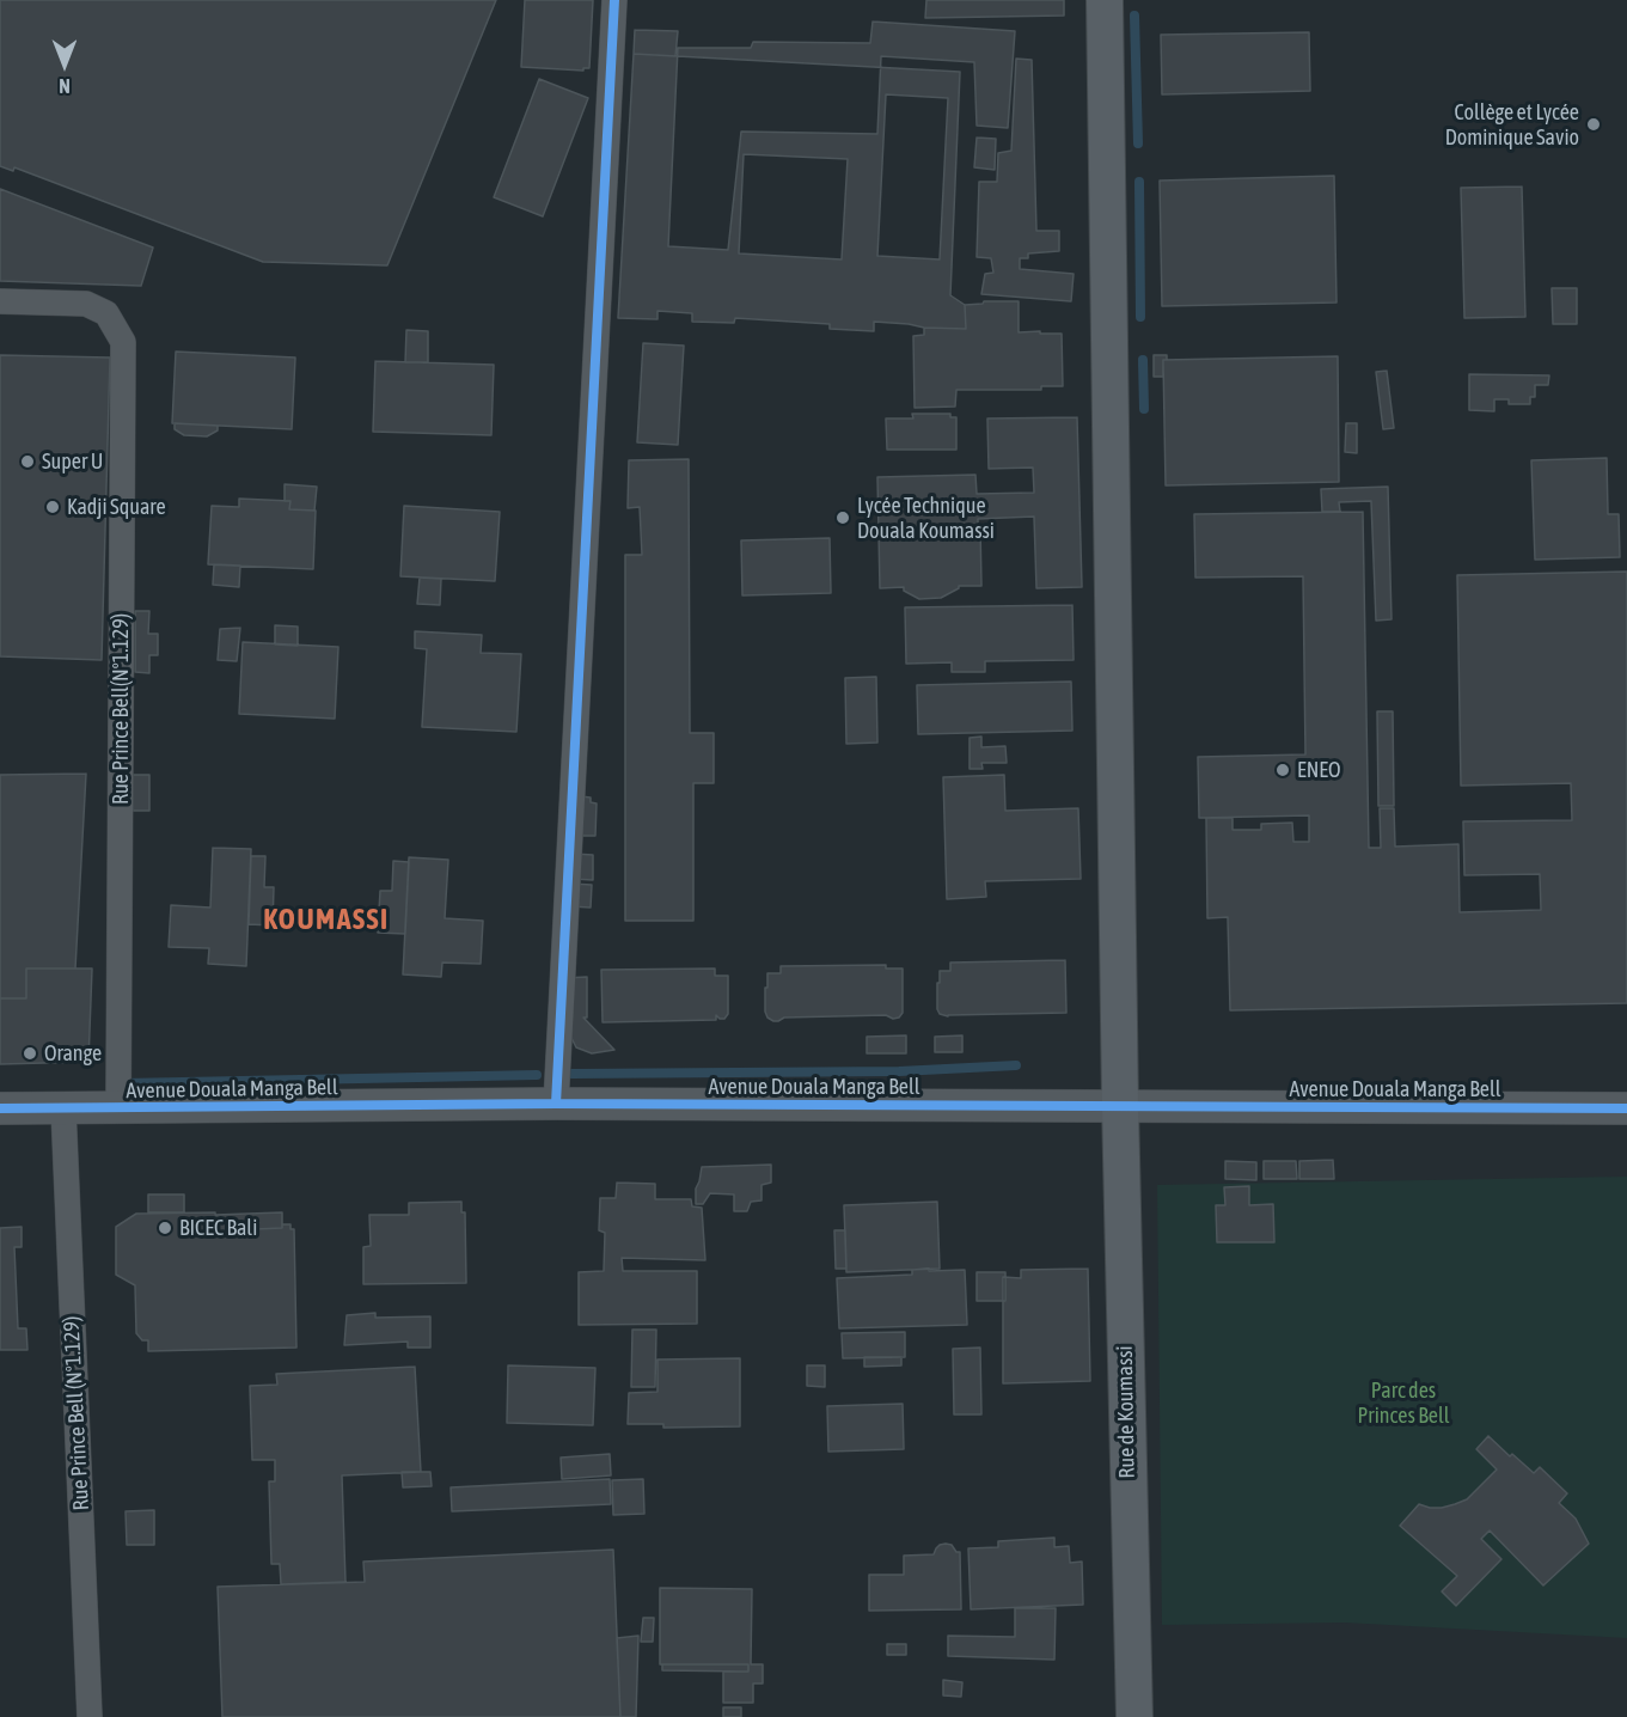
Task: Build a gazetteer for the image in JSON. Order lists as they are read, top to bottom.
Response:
{
  "streets": {
    "main road": ["Rue de Koumassi"],
    "street": ["Rue Prince Bell(N°1.129)", "Avenue Douala Manga Bell", "Rue Prince Bell (N°1.129)"]
  },
  "crossings": [
    ["Rue Prince Bell(N°1.129)", "Avenue Douala Manga Bell"],
    ["Avenue Douala Manga Bell", "Rue de Koumassi"],
    ["Avenue Douala Manga Bell", "Rue Prince Bell (N°1.129)"]
  ],
  "districts": ["KOUMASSI"],
  "parks": ["Parc des Princes Bell"],
  "places": [
    "Collège et Lycée Dominique Savio",
    "Super U",
    "Kadji Square",
    "Lycée Technique Douala Koumassi",
    "ENEO",
    "Orange",
    "BICEC Bali"
  ],
  "north": "bottom"
}
